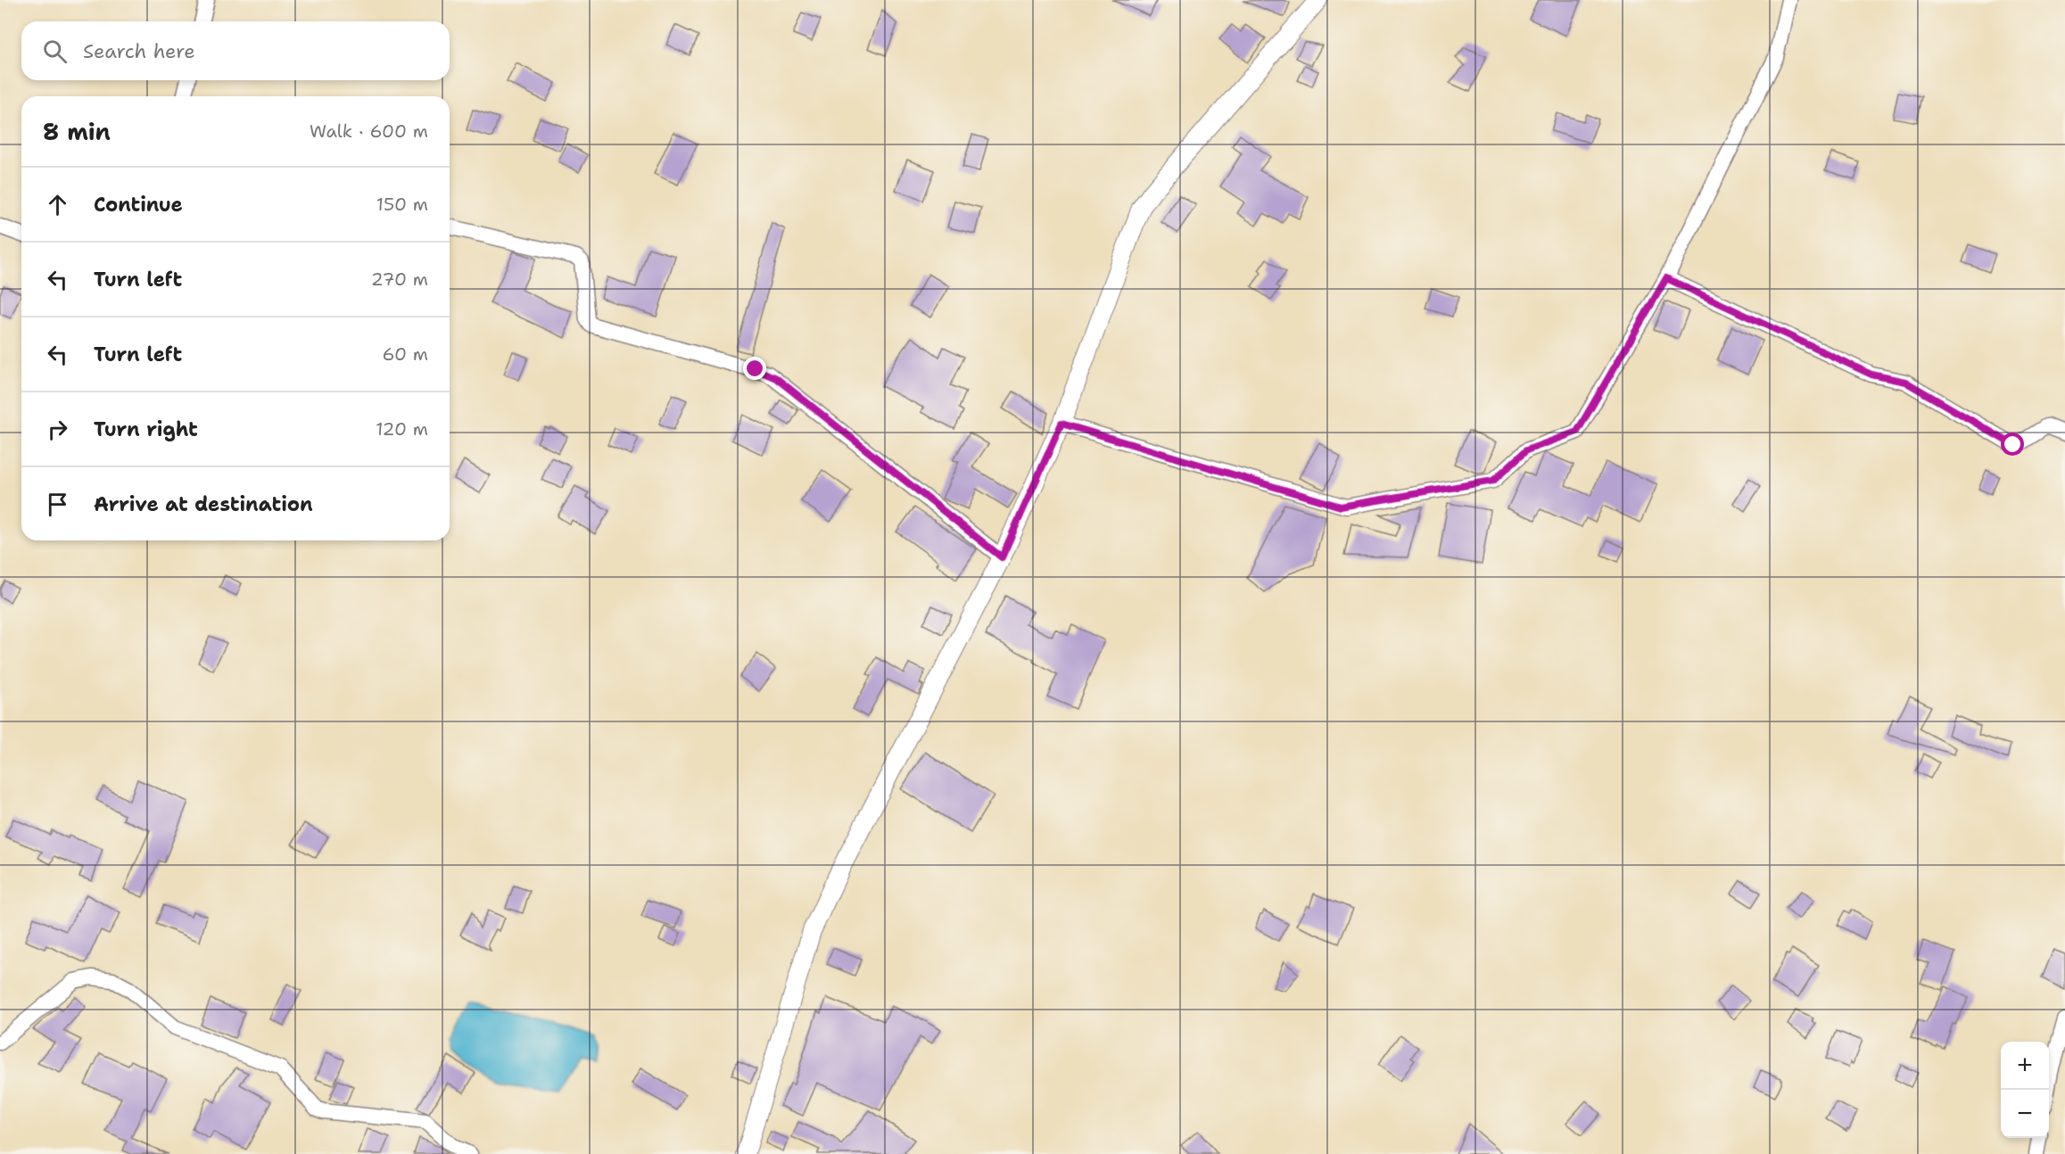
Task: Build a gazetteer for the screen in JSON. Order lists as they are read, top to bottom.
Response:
{
  "page": {
    "search": "Search here",
    "heading": ["8 min", "Walk · 600 m"],
    "list": [
      ["Continue", "150 m"],
      ["Turn left", "270 m"],
      ["Turn left", "60 m"],
      ["Turn right", "120 m"],
      "Arrive at destination"
    ],
    "map_buttons": ["+", "−"]
  }
}
